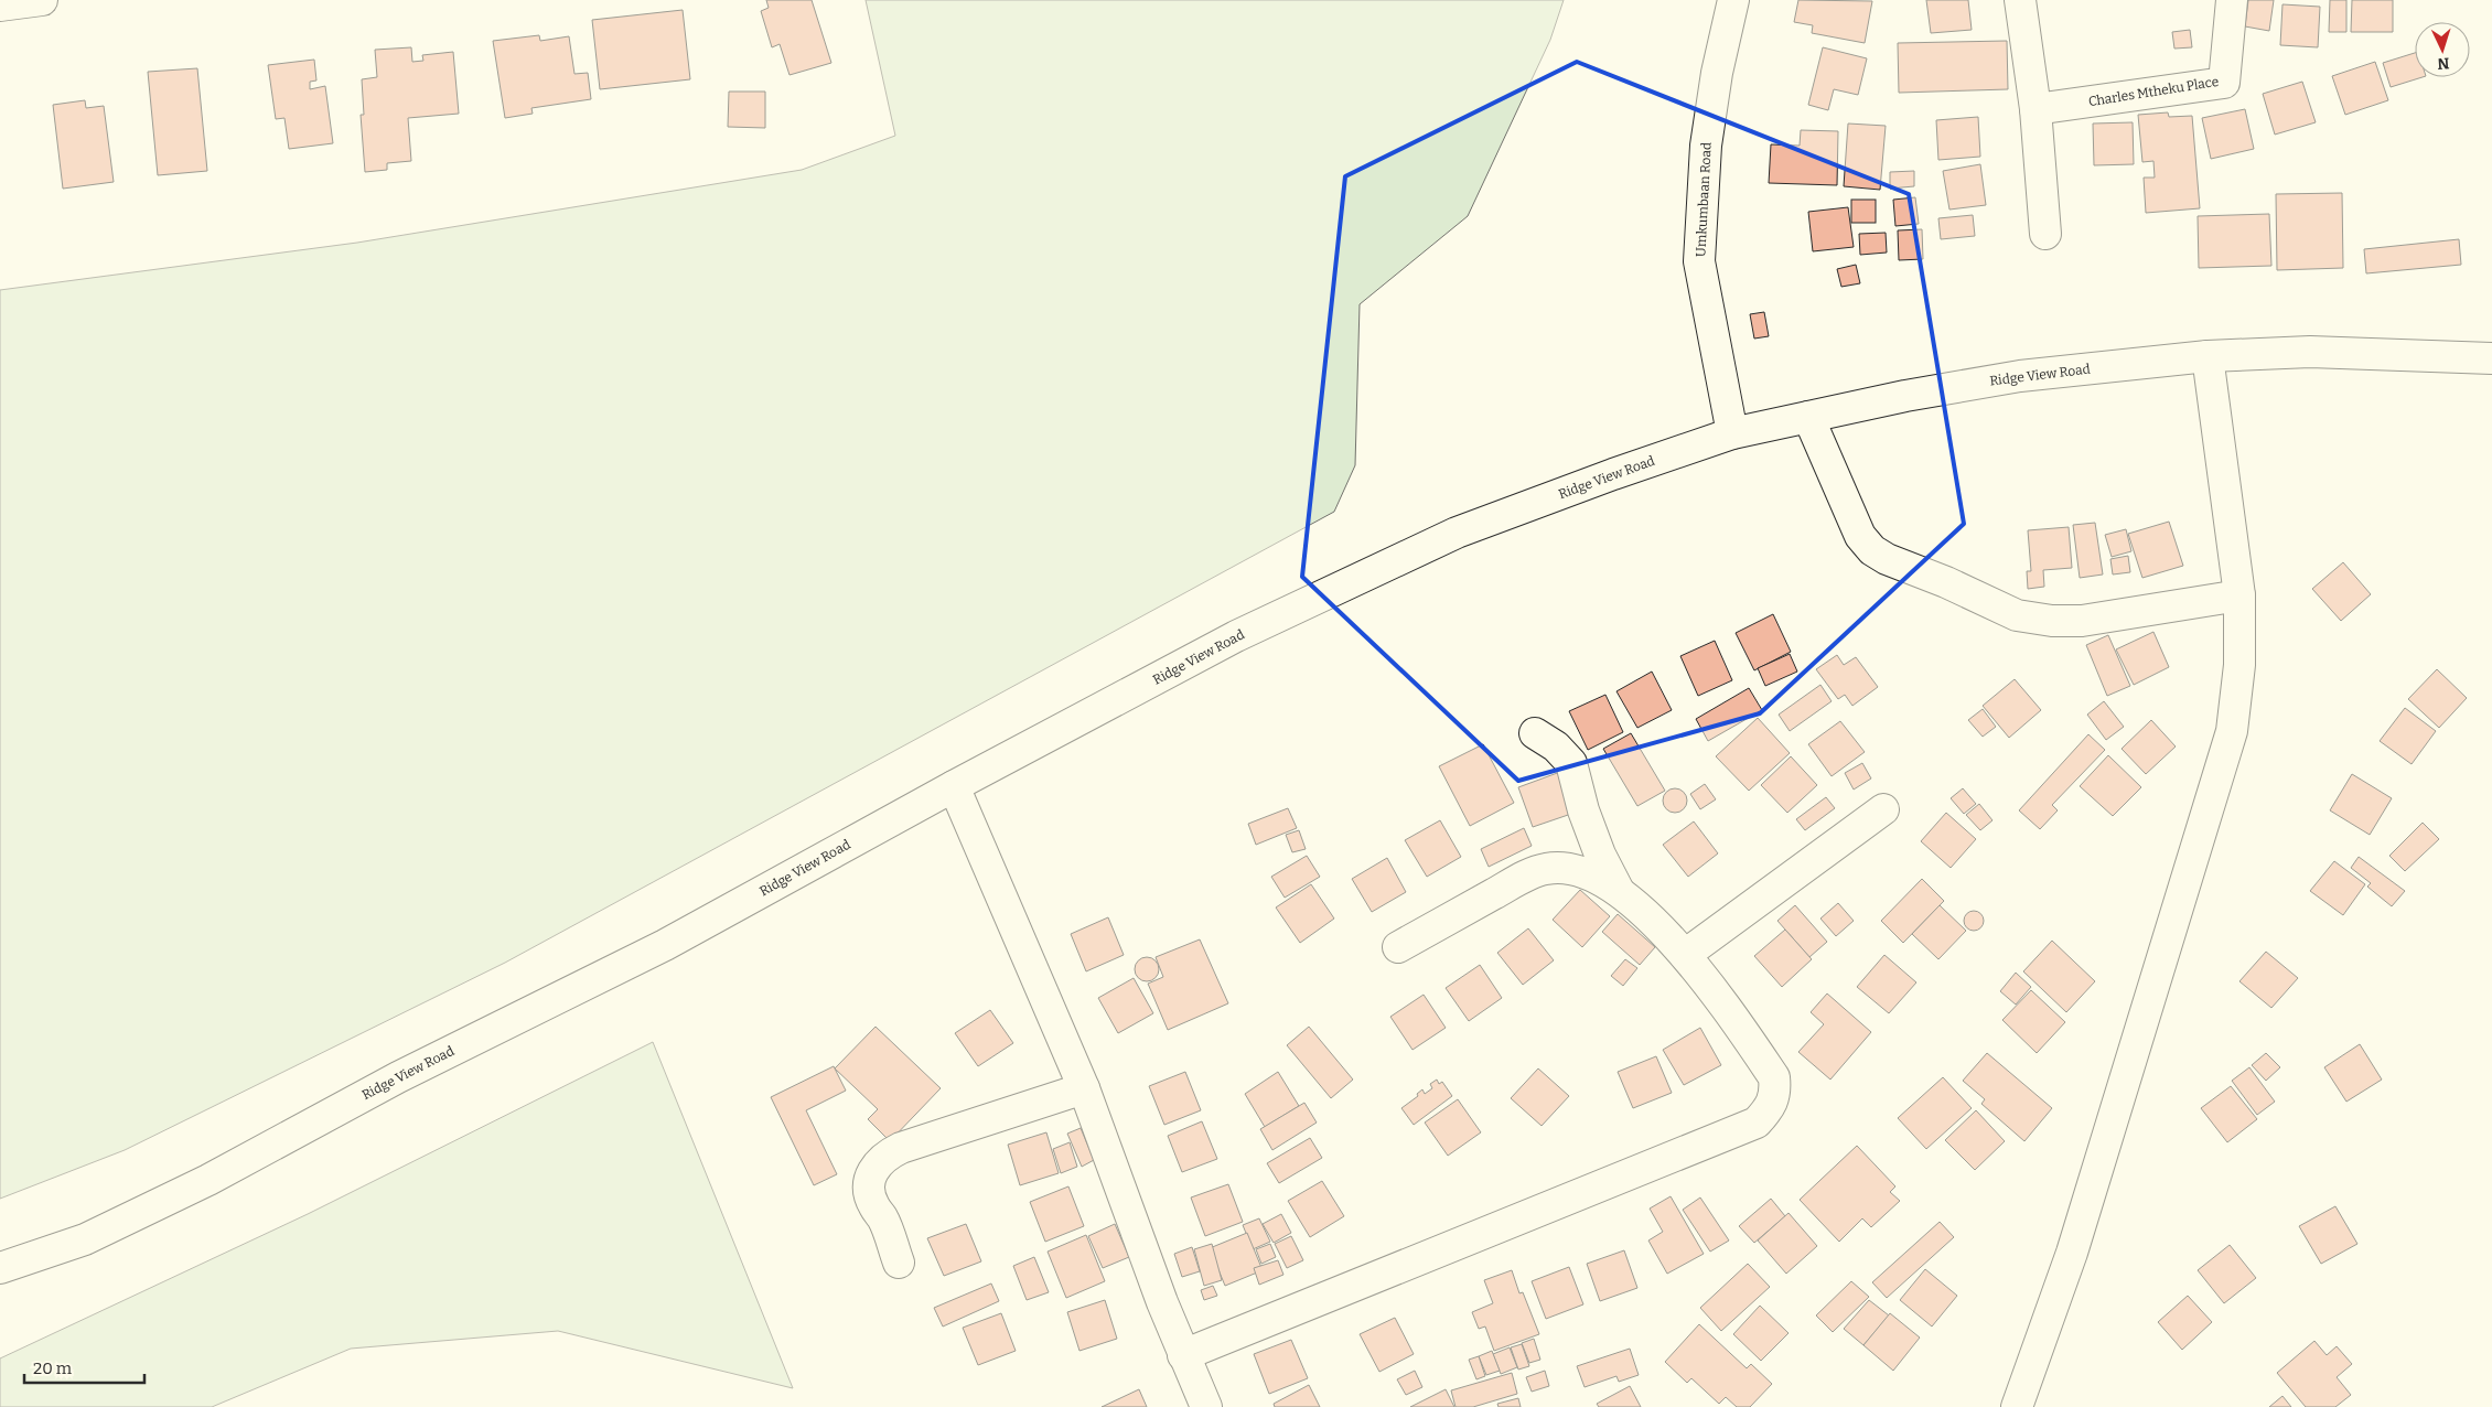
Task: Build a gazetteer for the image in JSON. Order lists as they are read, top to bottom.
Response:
{
  "streets": {
    "street": ["Charles Mtheku Place", "Umkumbaan Road", "Ridge View Road"]
  },
  "crossings": [
    ["Umkumbaan Road", "Ridge View Road"]
  ],
  "scale_bar": "20 m",
  "north": "bottom"
}
